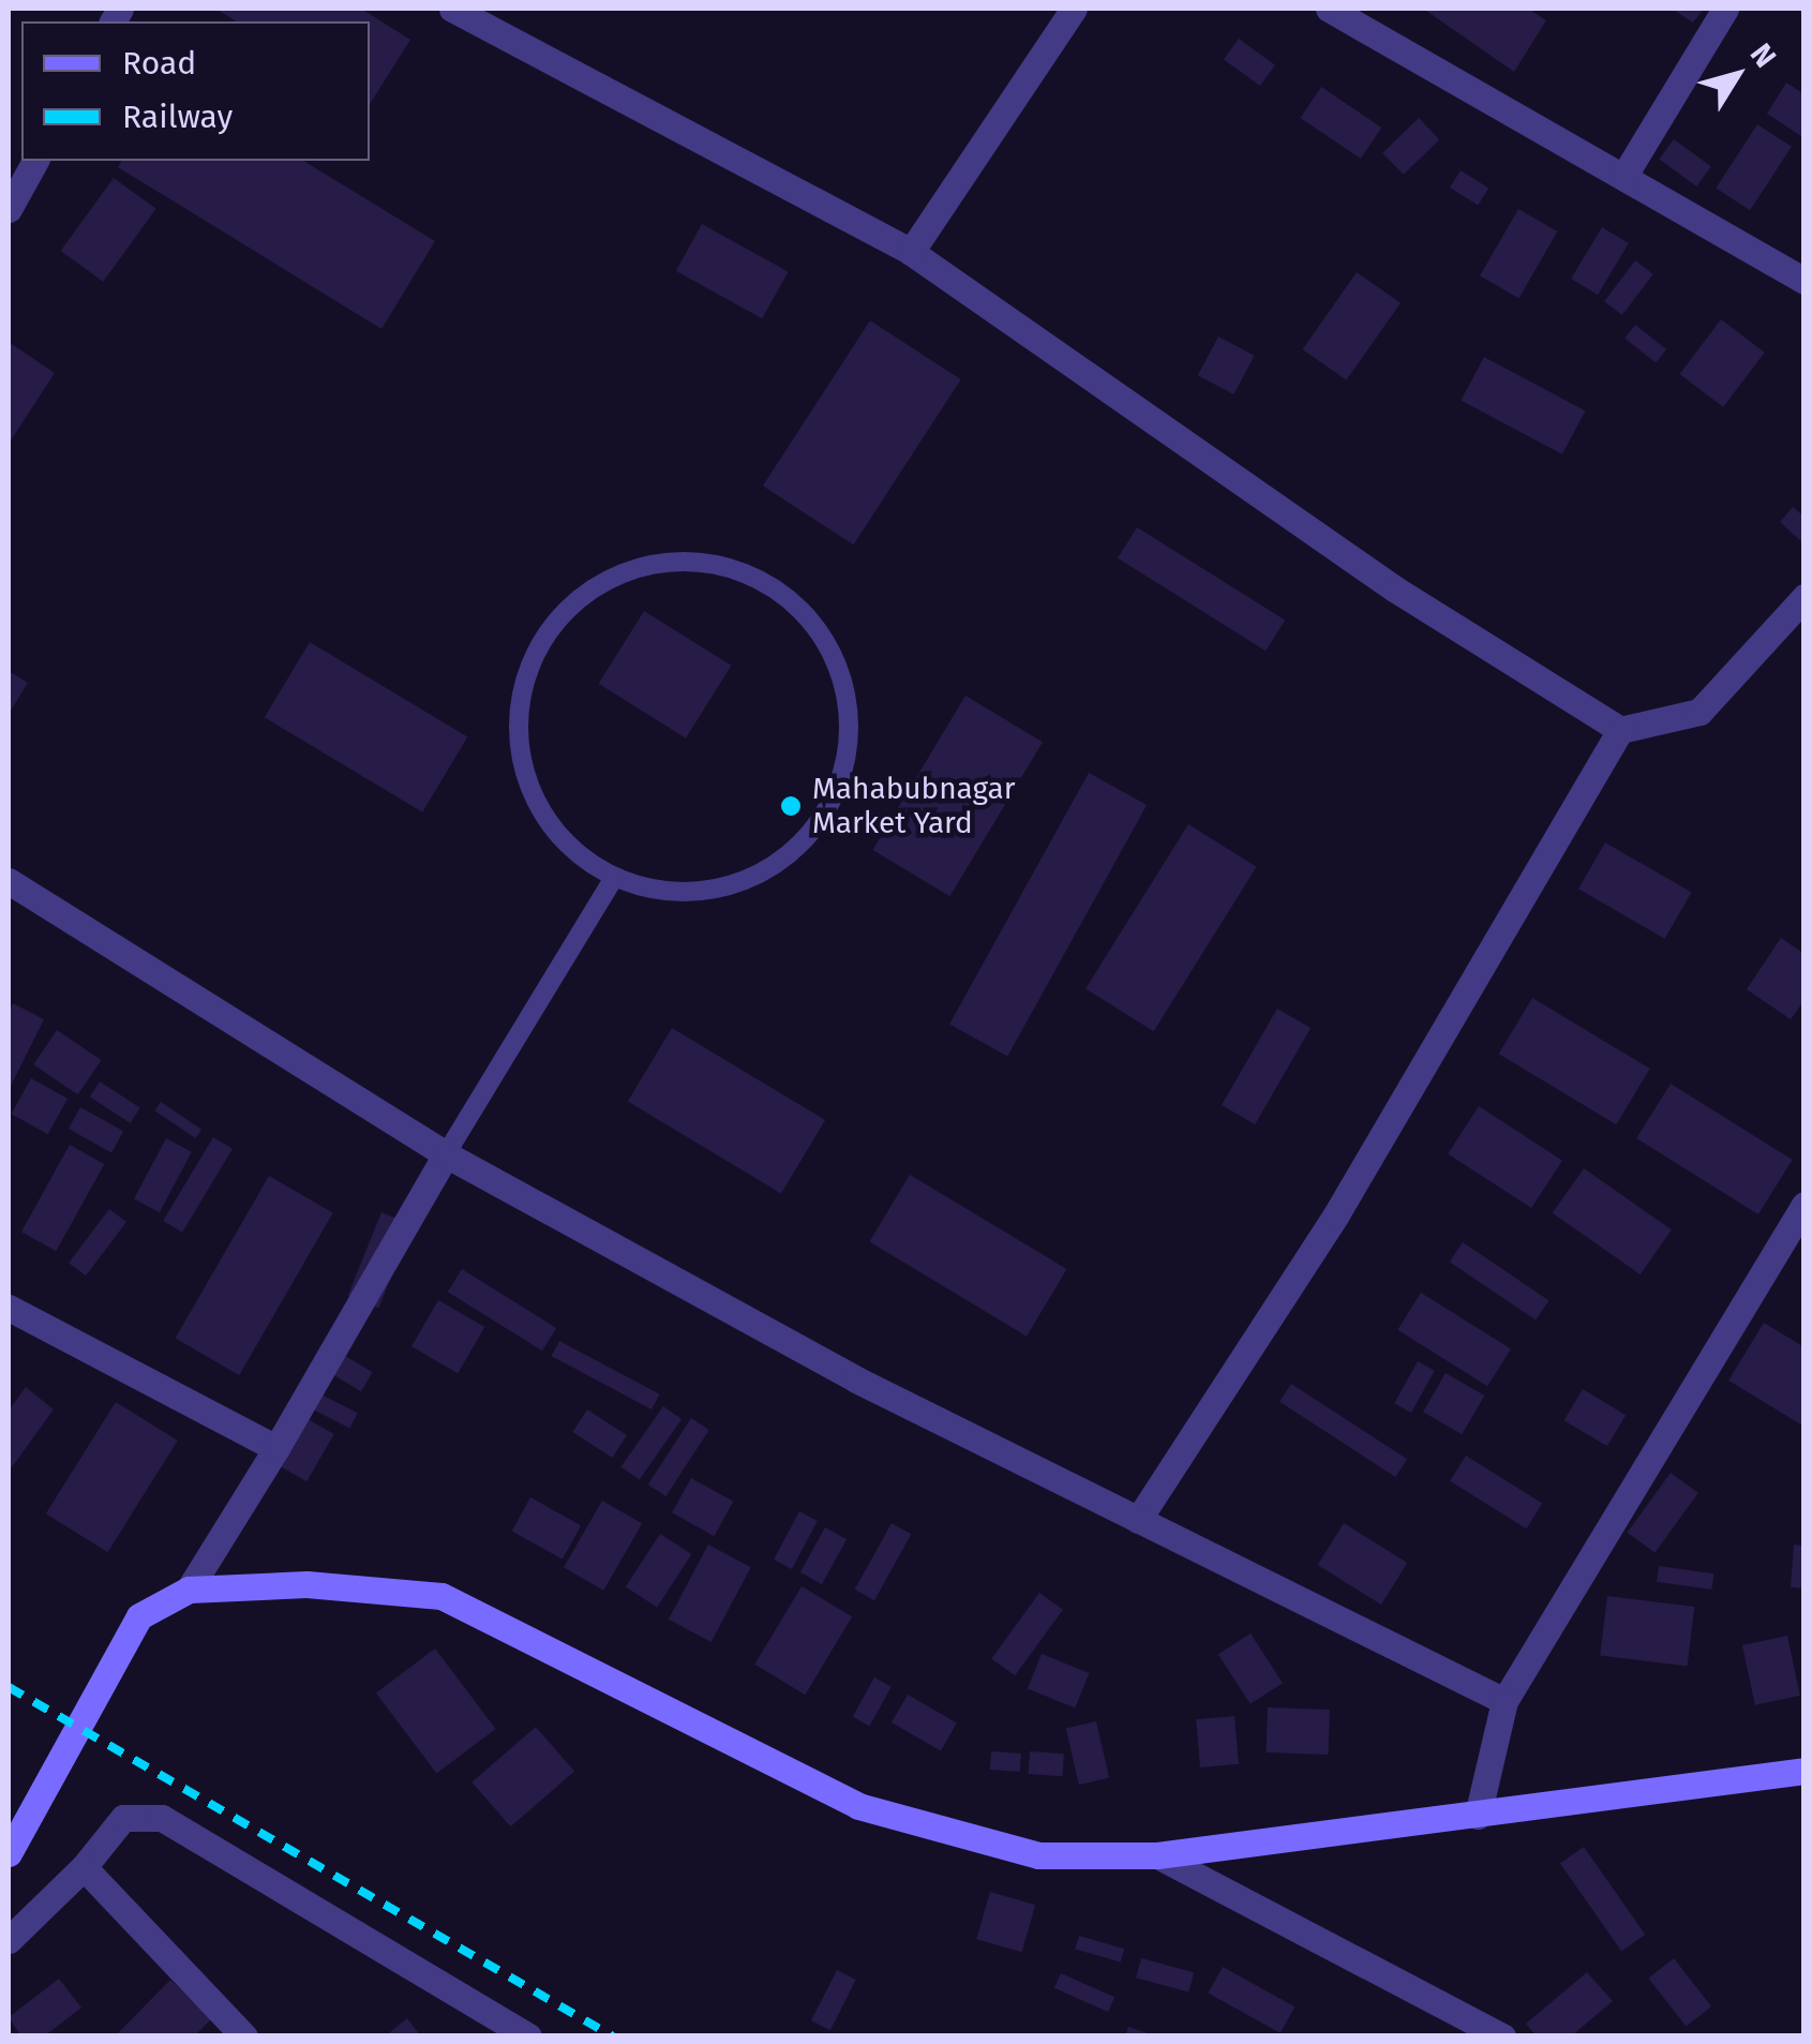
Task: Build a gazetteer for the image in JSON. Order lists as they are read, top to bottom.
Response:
{
  "places": ["Mahabubnagar Market Yard"],
  "legend": ["Road", "Railway"],
  "north": "top right"
}
